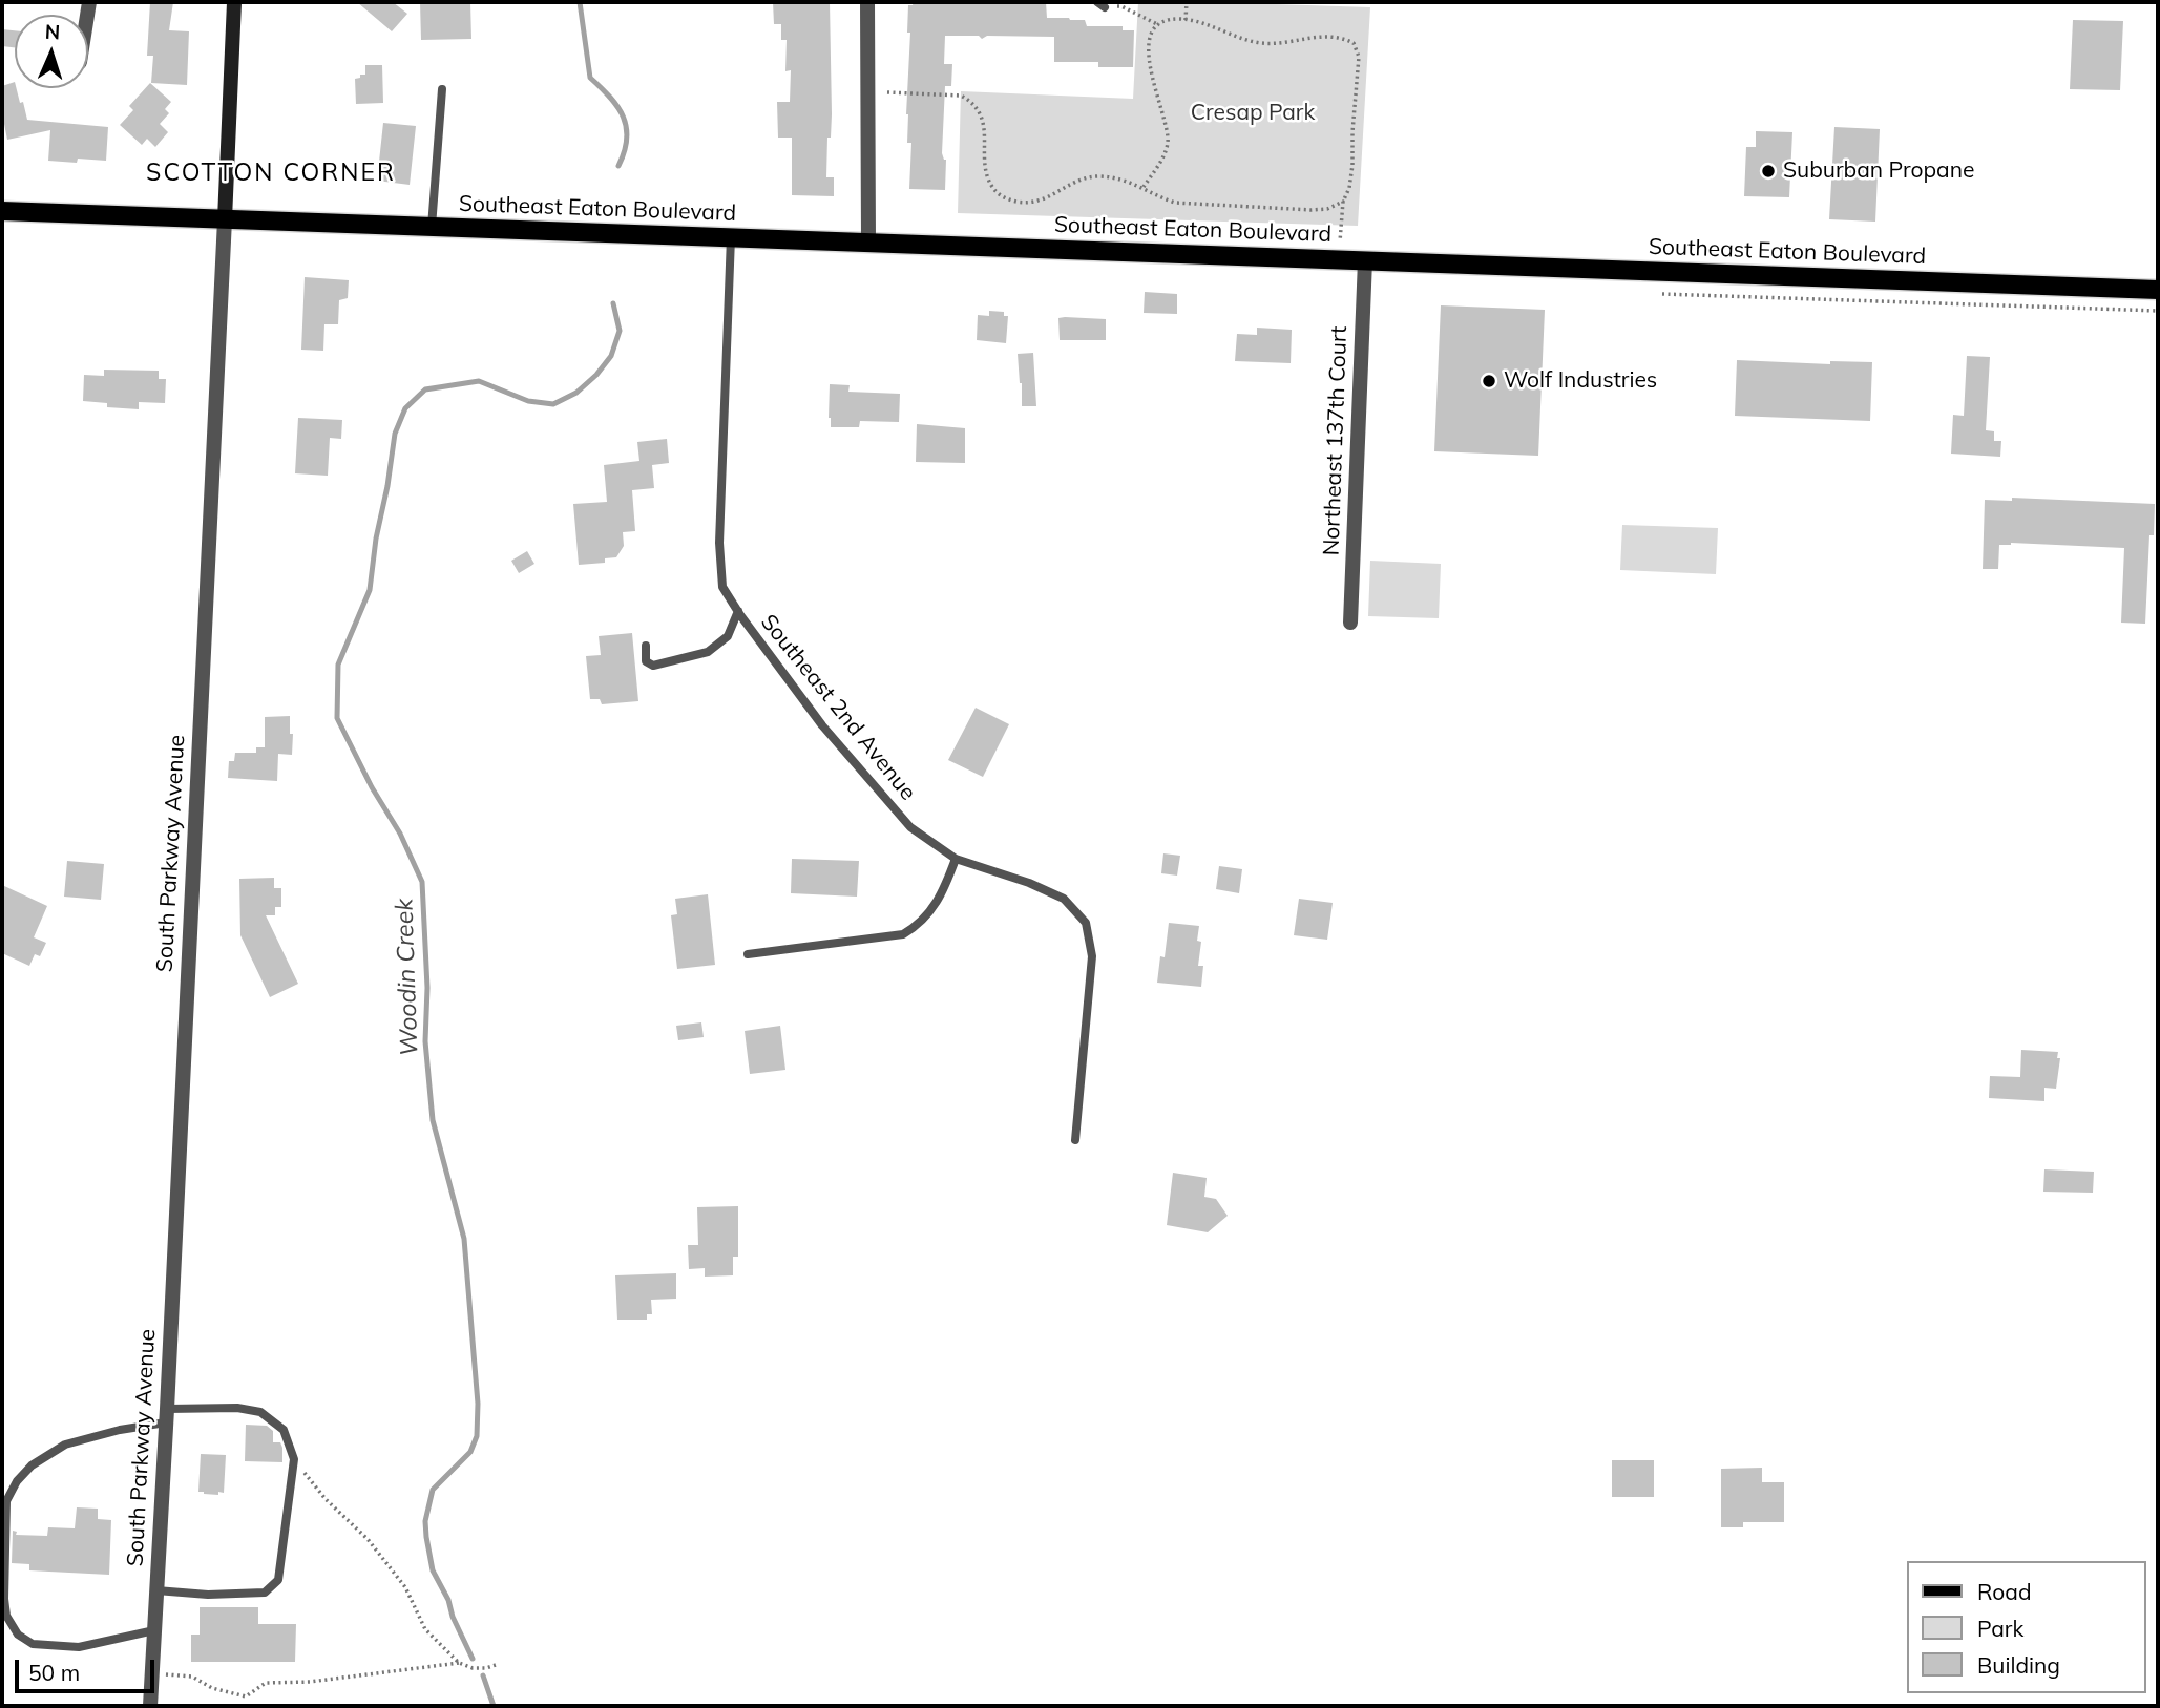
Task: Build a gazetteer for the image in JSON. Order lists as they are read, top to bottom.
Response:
{
  "streets": {
    "main road": ["Southeast Eaton Boulevard", "South Parkway Avenue"],
    "street": ["Northeast 137th Court"],
    "lane": ["Southeast 2nd Avenue"]
  },
  "crossings": [
    ["Southeast Eaton Boulevard", "Northeast 137th Court"],
    ["Southeast Eaton Boulevard", "Southeast 2nd Avenue"],
    ["Southeast Eaton Boulevard", "South Parkway Avenue"]
  ],
  "districts": ["SCOTTON CORNER"],
  "water": ["Woodin Creek"],
  "parks": ["Cresap Park"],
  "places": ["Suburban Propane", "Wolf Industries"],
  "legend": ["Road", "Park", "Building"],
  "scale_bar": "50 m",
  "north": "top"
}
